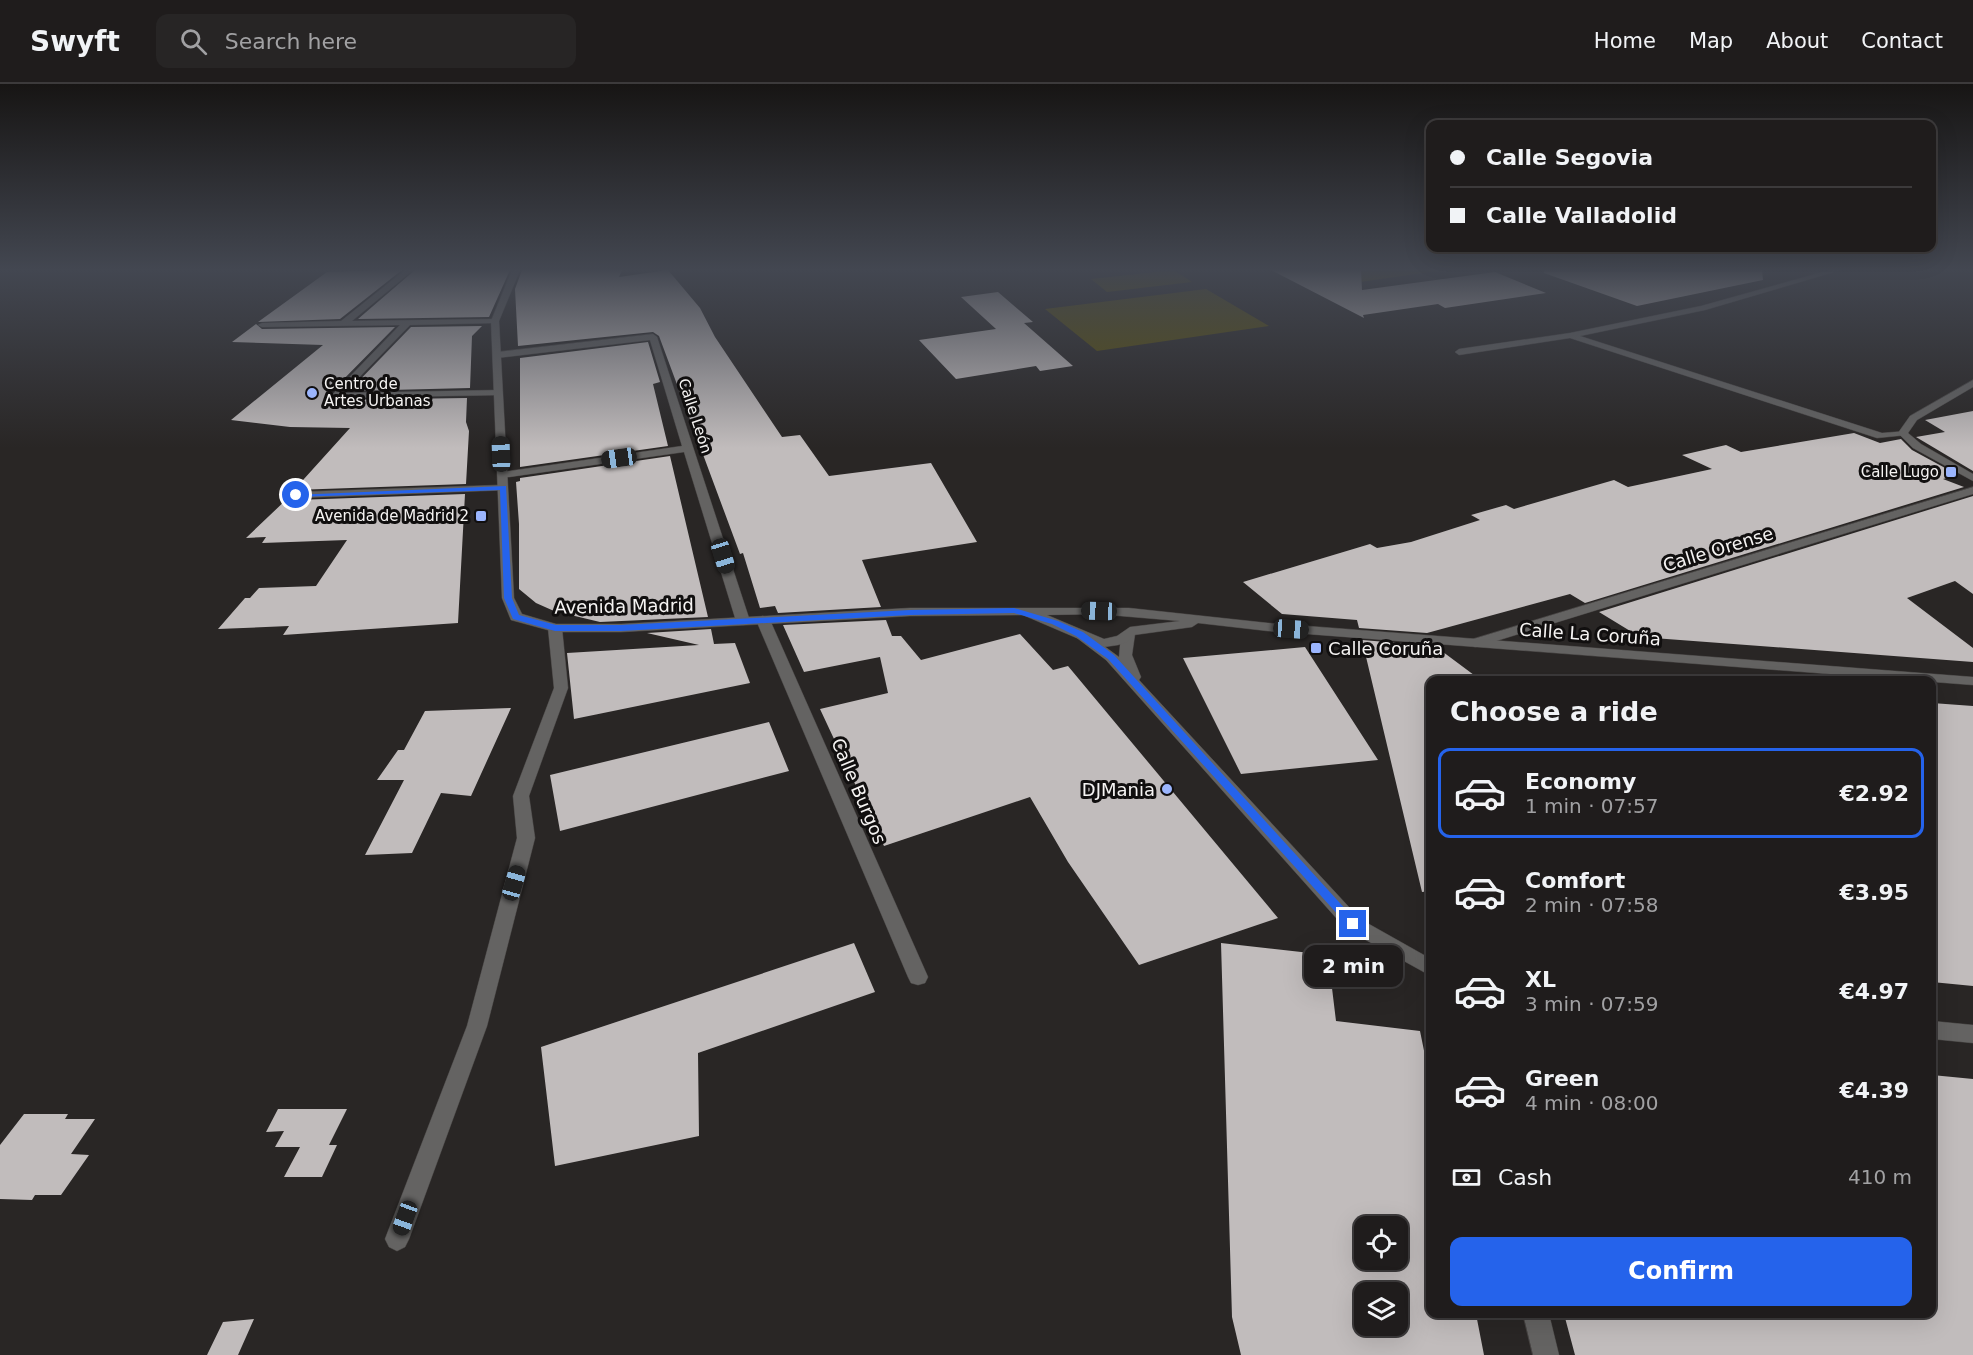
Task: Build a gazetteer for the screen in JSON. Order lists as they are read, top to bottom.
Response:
{
  "streets": {
    "street": [
      "Calle León",
      "Calle Orense",
      "Avenida Madrid",
      "Calle La Coruña",
      "Calle Burgos"
    ]
  },
  "crossings": [
    ["Calle León", "Avenida Madrid"],
    ["Calle Orense", "Calle La Coruña"],
    ["Avenida Madrid", "Calle La Coruña"],
    ["Avenida Madrid", "Calle Burgos"]
  ],
  "places": {
    "other": ["Centro de Artes Urbanas", "DJMania"],
    "transit": ["Calle Lugo", "Avenida de Madrid 2", "Calle Coruña"]
  },
  "page": {
    "header": "Swyft",
    "search": "Search here",
    "nav": [
      "Home",
      "Map",
      "About",
      "Contact"
    ],
    "banner": ["Calle Segovia", "Calle Valladolid"],
    "heading": "Choose a ride",
    "list": [
      {
        "name": "Economy",
        "note": "1 min · 07:57",
        "value": "€2.92"
      },
      {
        "name": "Comfort",
        "note": "2 min · 07:58",
        "value": "€3.95"
      },
      {
        "name": "XL",
        "note": "3 min · 07:59",
        "value": "€4.97"
      },
      {
        "name": "Green",
        "note": "4 min · 08:00",
        "value": "€4.39"
      }
    ],
    "bubble": "2 min",
    "pay": ["Cash", "410 m"],
    "buttons": "Confirm"
  }
}
